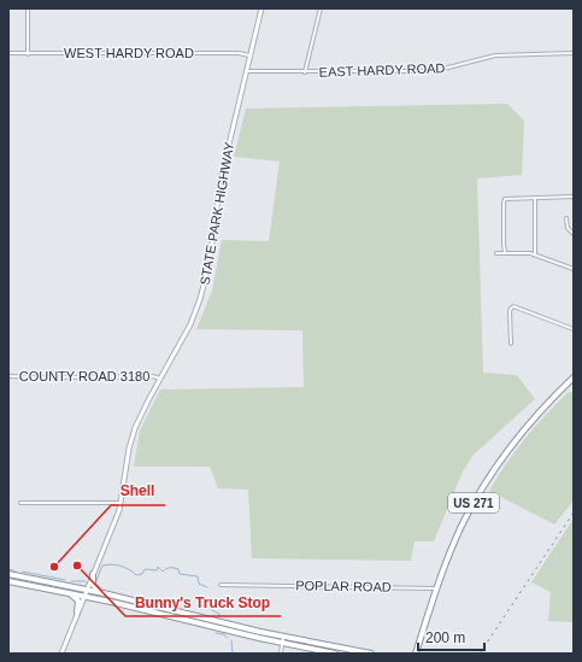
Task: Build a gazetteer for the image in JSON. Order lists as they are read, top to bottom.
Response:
{
  "streets": {
    "highway": ["US 271"],
    "main road": ["STATE PARK HIGHWAY"],
    "street": [
      "WEST HARDY ROAD",
      "EAST HARDY ROAD",
      "COUNTY ROAD 3180",
      "POPLAR ROAD"
    ]
  },
  "crossings": [
    ["WEST HARDY ROAD", "STATE PARK HIGHWAY"],
    ["EAST HARDY ROAD", "STATE PARK HIGHWAY"],
    ["STATE PARK HIGHWAY", "COUNTY ROAD 3180"],
    ["US 271", "POPLAR ROAD"]
  ],
  "places": ["Bunny's Truck Stop", "Shell"],
  "scale_bar": "200 m"
}
